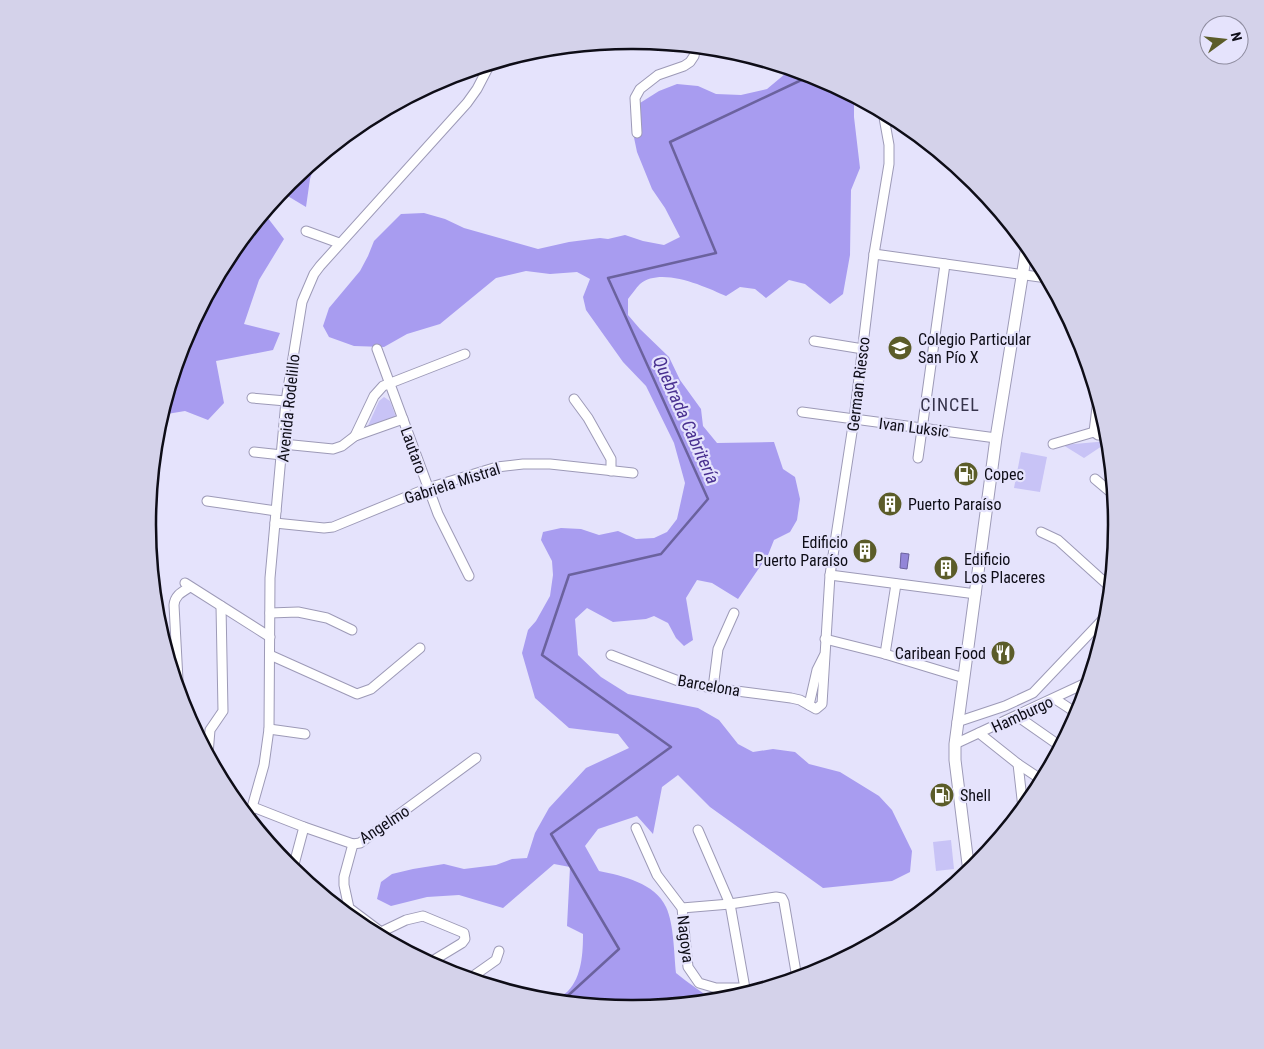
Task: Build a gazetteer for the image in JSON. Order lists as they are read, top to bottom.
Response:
{
  "streets": {
    "street": [
      "German Riesco",
      "Avenida Rodelillo",
      "Ivan Luksic",
      "Lautaro",
      "Gabriela Mistral",
      "Barcelona",
      "Hamburgo",
      "Angelmo",
      "Nagoya"
    ]
  },
  "crossings": [
    ["German Riesco", "Ivan Luksic"],
    ["German Riesco", "Barcelona"],
    ["Avenida Rodelillo", "Gabriela Mistral"],
    ["Avenida Rodelillo", "Angelmo"],
    ["Lautaro", "Gabriela Mistral"]
  ],
  "districts": ["CINCEL"],
  "water": ["Quebrada Cabritería"],
  "places": {
    "school or university": ["Colegio Particular San Pío X"],
    "fuel station": ["Copec", "Shell"],
    "building": ["Puerto Paraíso", "Edificio Puerto Paraíso", "Edificio Los Placeres"],
    "restaurant": ["Caribean Food"]
  },
  "north": "right"
}
